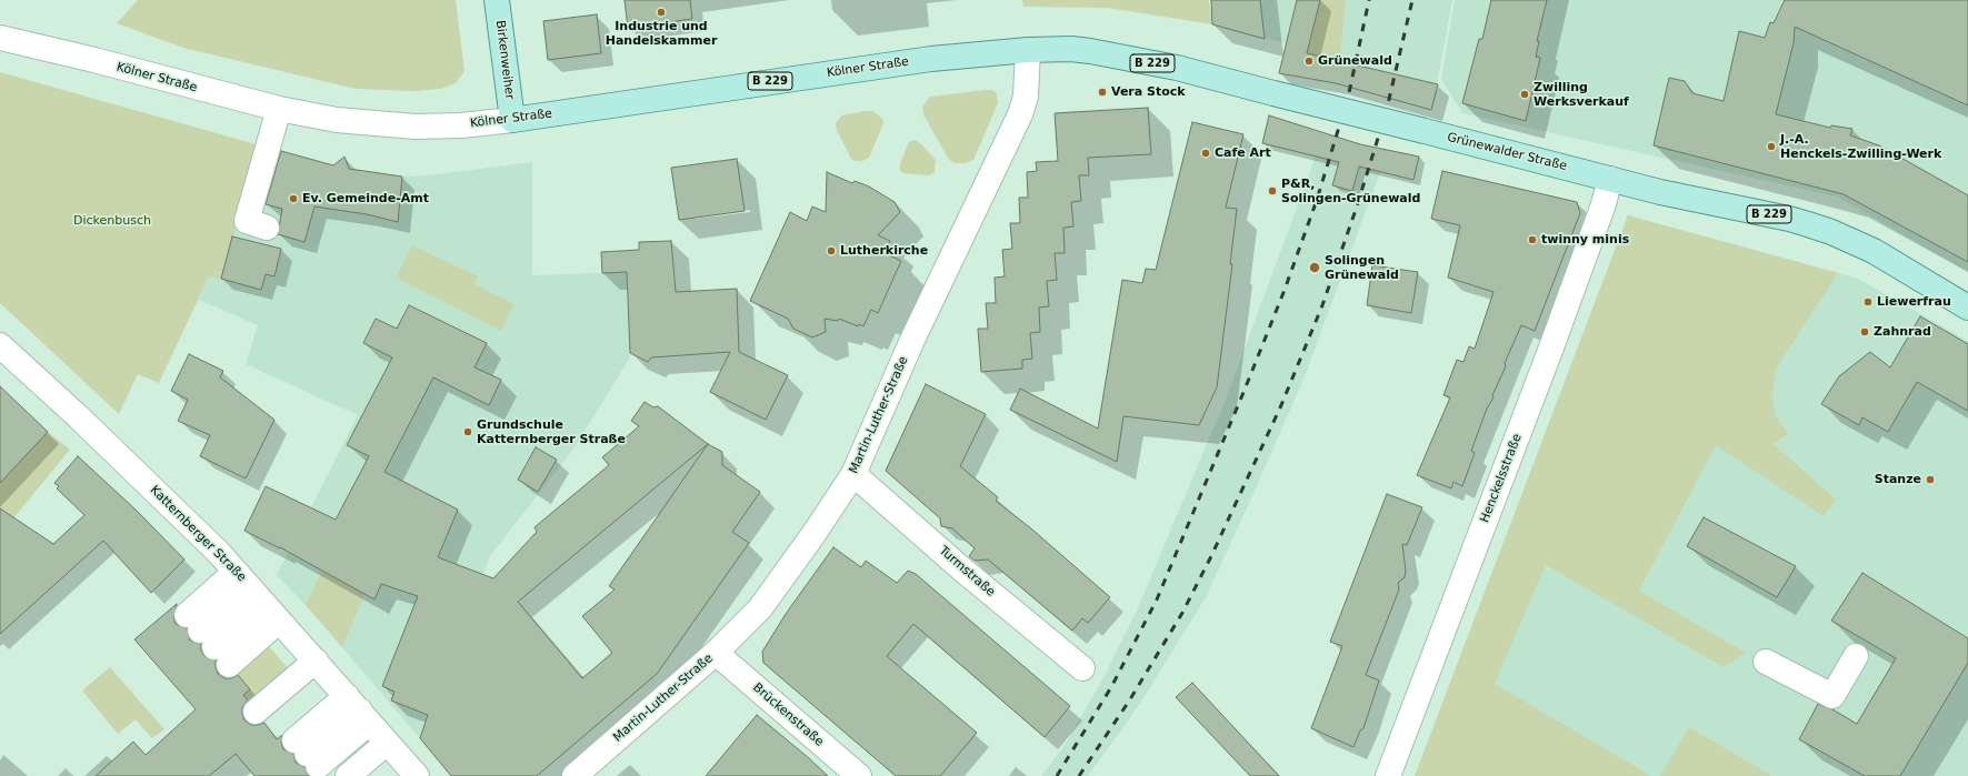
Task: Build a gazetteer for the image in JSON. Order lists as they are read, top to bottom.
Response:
{
  "streets": {
    "main road": [
      "Birkenweiher",
      "B 229",
      "Kölner Straße",
      "Grünewalder Straße"
    ],
    "street": [
      "Martin-Luther-Straße",
      "Henckelsstraße",
      "Katternberger Straße",
      "Turmstraße",
      "Brückenstraße"
    ]
  },
  "crossings": [
    ["Birkenweiher", "Kölner Straße"],
    ["Kölner Straße", "Grünewalder Straße"],
    ["Kölner Straße", "Martin-Luther-Straße"],
    ["Grünewalder Straße", "Martin-Luther-Straße"],
    ["Grünewalder Straße", "Henckelsstraße"],
    ["Martin-Luther-Straße", "Turmstraße"],
    ["Martin-Luther-Straße", "Brückenstraße"]
  ],
  "parks": ["Dickenbusch"],
  "places": [
    "Industrie und Handelskammer",
    "Grünewald",
    "Vera Stock",
    "Zwilling Werksverkauf",
    "J.-A. Henckels-Zwilling-Werk",
    "Cafe Art",
    "P&R, Solingen-Grünewald",
    "Ev. Gemeinde-Amt",
    "twinny minis",
    "Lutherkirche",
    "Solingen Grünewald",
    "Liewerfrau",
    "Zahnrad",
    "Grundschule Katternberger Straße",
    "Stanze"
  ]
}
